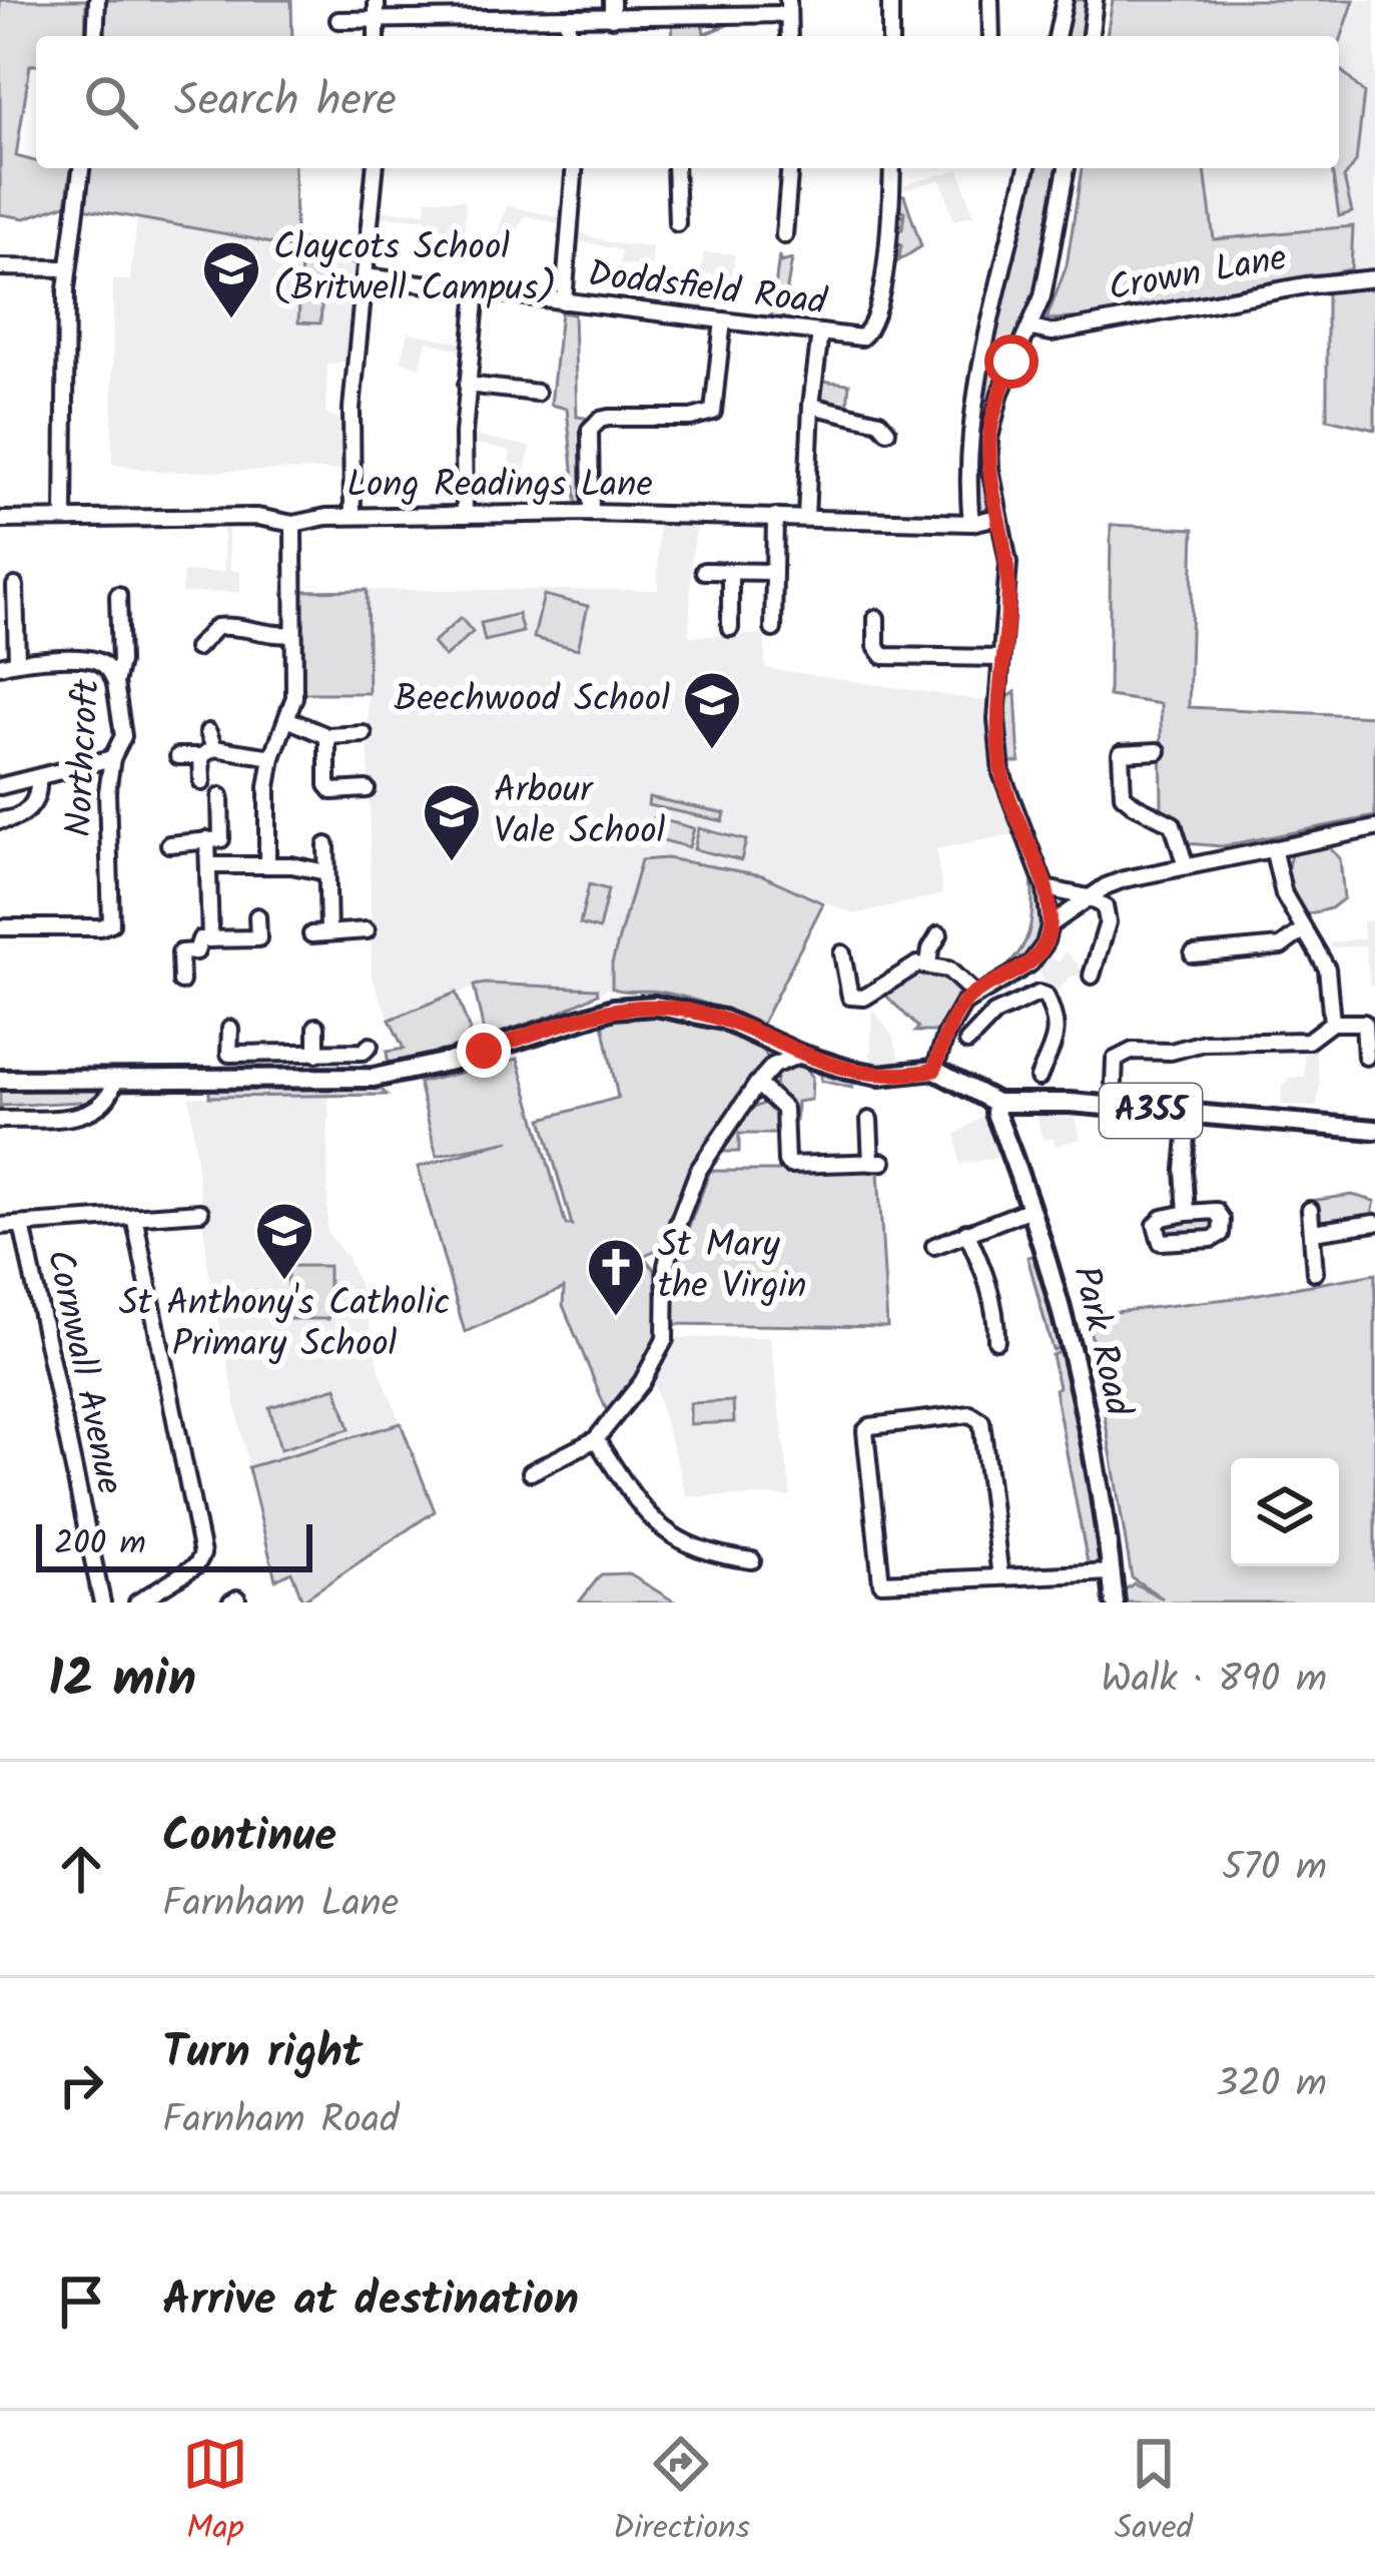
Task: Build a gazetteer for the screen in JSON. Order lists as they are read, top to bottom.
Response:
{
  "streets": {
    "main road": ["A355", "Park Road"],
    "street": [
      "Crown Lane",
      "Doddsfield Road",
      "Long Readings Lane",
      "Northcroft",
      "Cornwall Avenue"
    ]
  },
  "crossings": [
    ["A355", "Park Road"]
  ],
  "places": {
    "school or university": [
      "Claycots School (Britwell Campus)",
      "Beechwood School",
      "Arbour Vale School",
      "St Anthony's Catholic Primary School"
    ],
    "church": ["St Mary the Virgin"]
  },
  "scale_bar": "200 m",
  "page": {
    "search": "Search here",
    "scale": "200 m",
    "heading": ["12 min", "Walk · 890 m"],
    "list": [
      ["Continue", "Farnham Lane", "570 m"],
      ["Turn right", "Farnham Road", "320 m"],
      "Arrive at destination"
    ],
    "nav": ["Map", "Directions", "Saved"]
  }
}
